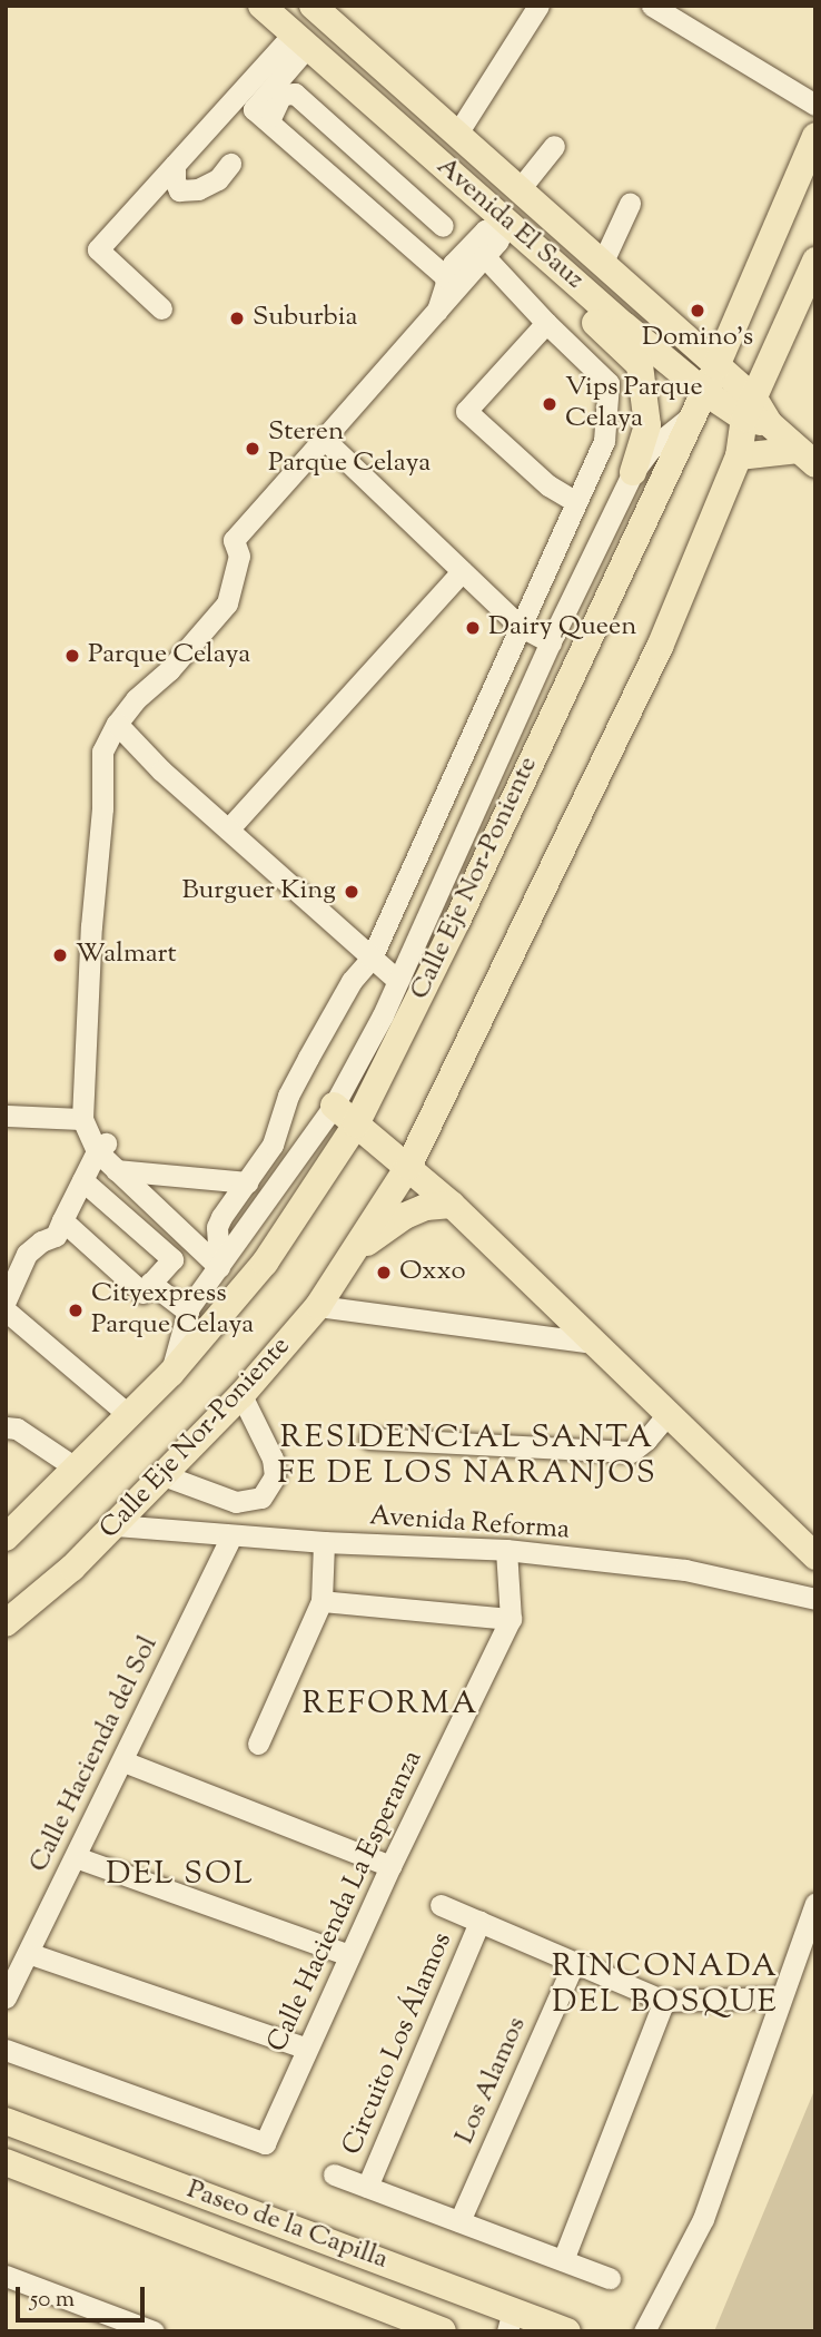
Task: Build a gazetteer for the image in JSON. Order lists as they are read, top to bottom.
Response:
{
  "streets": {
    "main road": ["Avenida El Sauz", "Calle Eje Nor-Poniente", "Paseo de la Capilla"],
    "street": [
      "Avenida Reforma",
      "Calle Hacienda del Sol",
      "Calle Hacienda La Esperanza",
      "Circuito Los Álamos",
      "Los Alamos"
    ]
  },
  "crossings": [
    ["Avenida El Sauz", "Calle Eje Nor-Poniente"],
    ["Calle Eje Nor-Poniente", "Avenida Reforma"],
    ["Avenida Reforma", "Calle Hacienda del Sol"],
    ["Avenida Reforma", "Calle Hacienda La Esperanza"],
    ["Circuito Los Álamos", "Los Alamos"]
  ],
  "districts": [
    "RESIDENCIAL SANTA FE DE LOS NARANJOS",
    "REFORMA",
    "DEL SOL",
    "RINCONADA DEL BOSQUE"
  ],
  "places": [
    "Domino's",
    "Suburbia",
    "Vips Parque Celaya",
    "Steren Parque Celaya",
    "Dairy Queen",
    "Parque Celaya",
    "Burguer King",
    "Walmart",
    "Oxxo",
    "Cityexpress Parque Celaya"
  ],
  "scale_bar": "50 m"
}
